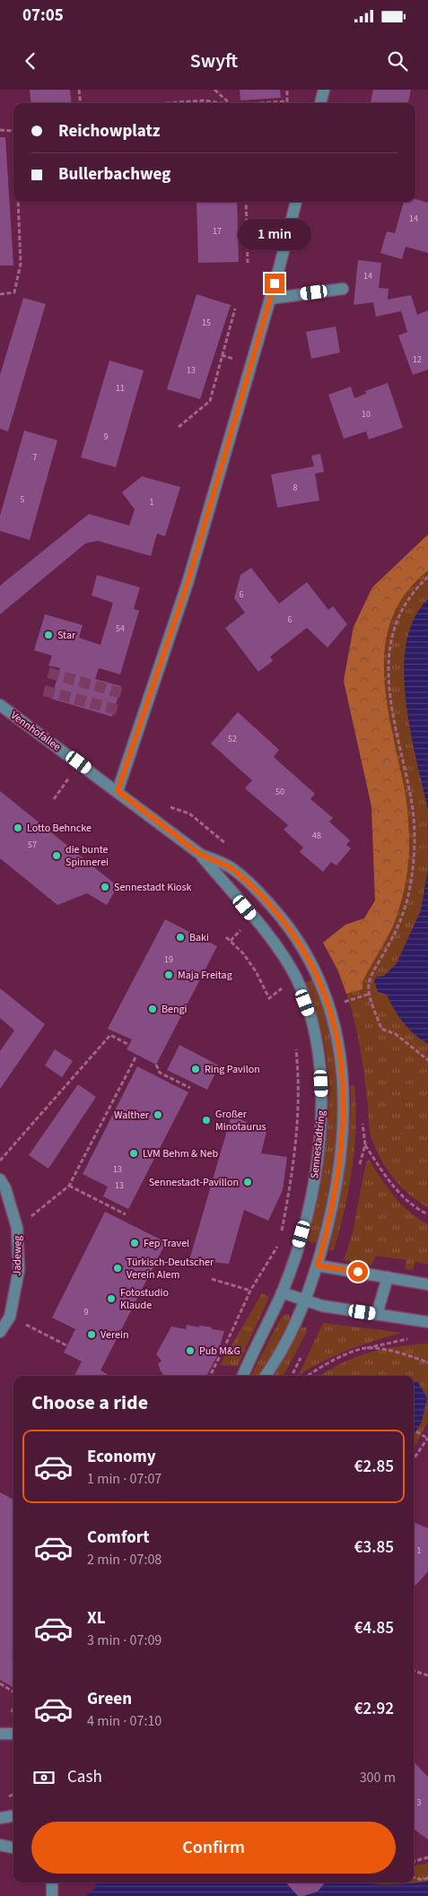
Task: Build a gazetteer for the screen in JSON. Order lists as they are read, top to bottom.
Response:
{
  "streets": {
    "street": ["Vennhofallee", "Sennestadtring", "Jadeweg"]
  },
  "crossings": [
    ["Vennhofallee", "Sennestadtring"]
  ],
  "places": [
    "Star",
    "Lotto Behncke",
    "die bunte Spinnerei",
    "Sennestadt Kiosk",
    "Baki",
    "Maja Freitag",
    "Bengi",
    "Ring Pavilon",
    "Walther",
    "Großer Minotaurus",
    "LVM Behm & Neb",
    "Sennestadt-Pavillon",
    "Fep Travel",
    "Türkisch-Deutscher Verein Alem",
    "Fotostudio Klaude",
    "Verein",
    "Pub M&G"
  ],
  "house_numbers": [
    "14",
    "17",
    "14",
    "15",
    "12",
    "13",
    "11",
    "10",
    "9",
    "7",
    "8",
    "5",
    "1",
    "6",
    "6",
    "54",
    "52",
    "50",
    "48",
    "57",
    "19",
    "13",
    "13",
    "9",
    "1",
    "3"
  ],
  "page": {
    "status": "07:05",
    "header": "Swyft",
    "banner": ["Reichowplatz", "Bullerbachweg"],
    "bubble": "1 min",
    "heading": "Choose a ride",
    "list": [
      {
        "name": "Economy",
        "note": "1 min · 07:07",
        "value": "€2.85"
      },
      {
        "name": "Comfort",
        "note": "2 min · 07:08",
        "value": "€3.85"
      },
      {
        "name": "XL",
        "note": "3 min · 07:09",
        "value": "€4.85"
      },
      {
        "name": "Green",
        "note": "4 min · 07:10",
        "value": "€2.92"
      }
    ],
    "pay": ["Cash", "300 m"],
    "buttons": "Confirm"
  }
}
